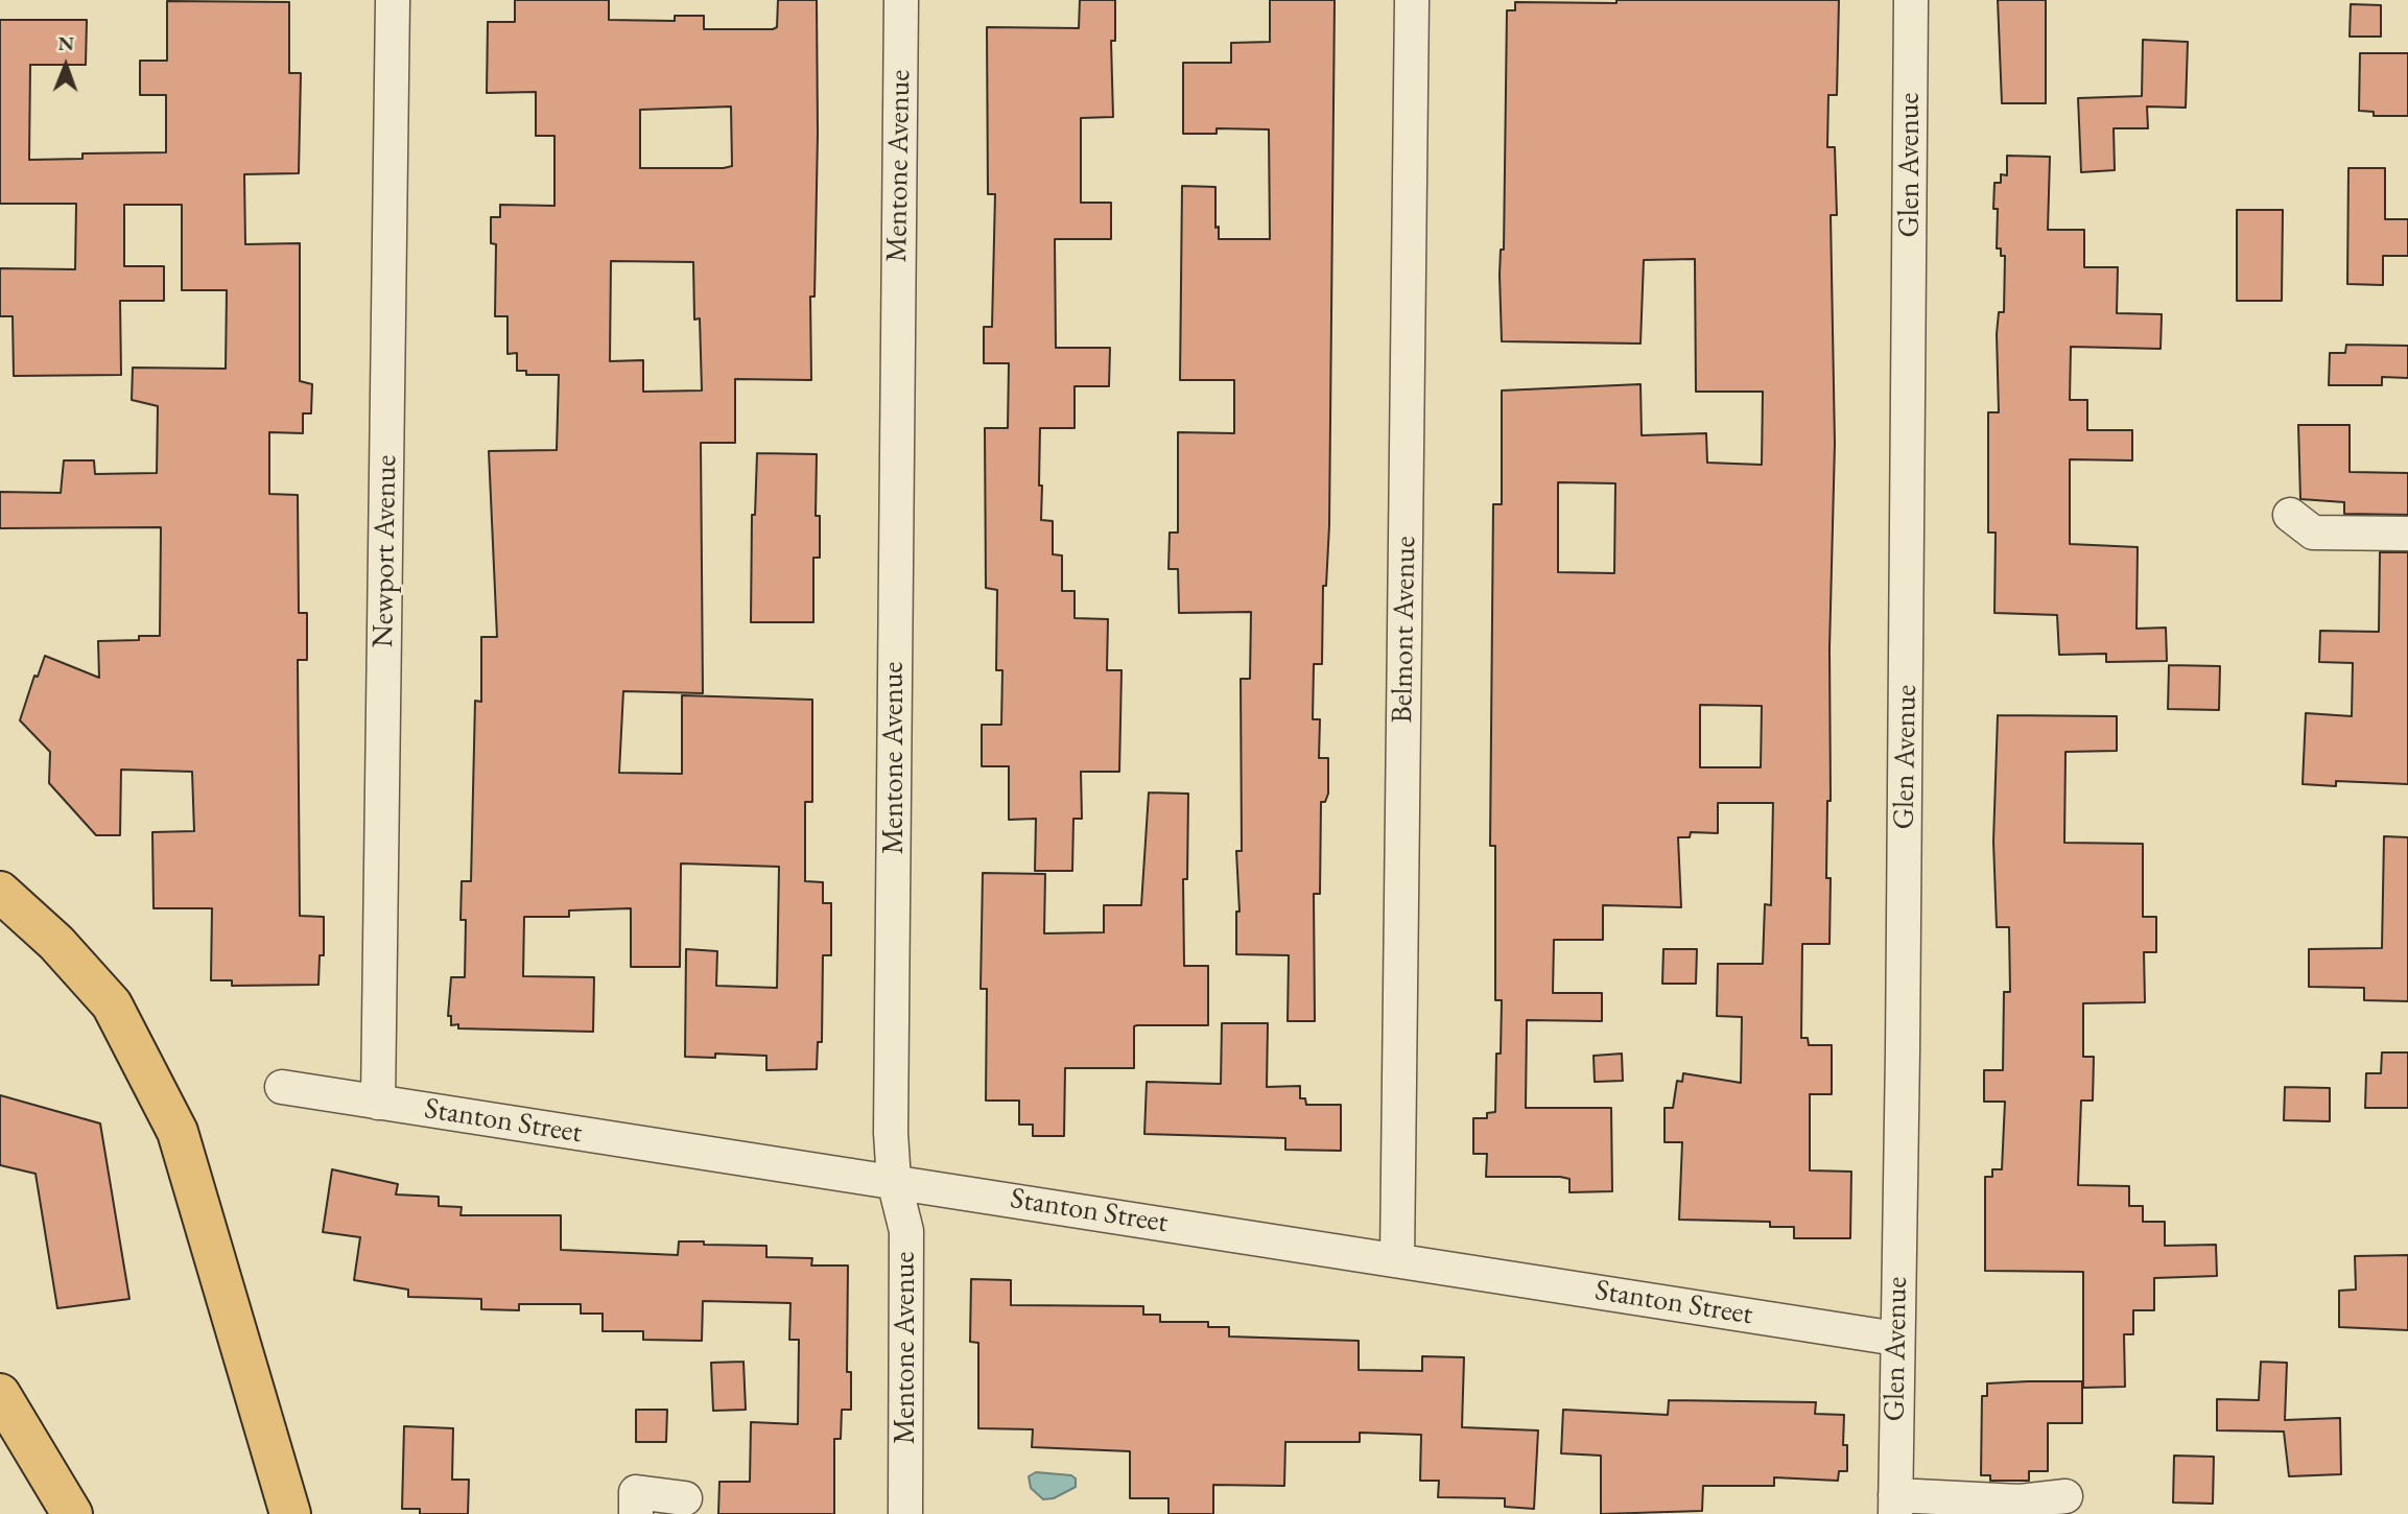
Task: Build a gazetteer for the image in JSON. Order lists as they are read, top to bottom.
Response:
{
  "streets": {
    "street": [
      "Glen Avenue",
      "Mentone Avenue",
      "Newport Avenue",
      "Belmont Avenue",
      "Stanton Street"
    ]
  },
  "crossings": [
    ["Glen Avenue", "Stanton Street"],
    ["Mentone Avenue", "Stanton Street"],
    ["Newport Avenue", "Stanton Street"],
    ["Belmont Avenue", "Stanton Street"]
  ],
  "north": "top"
}
